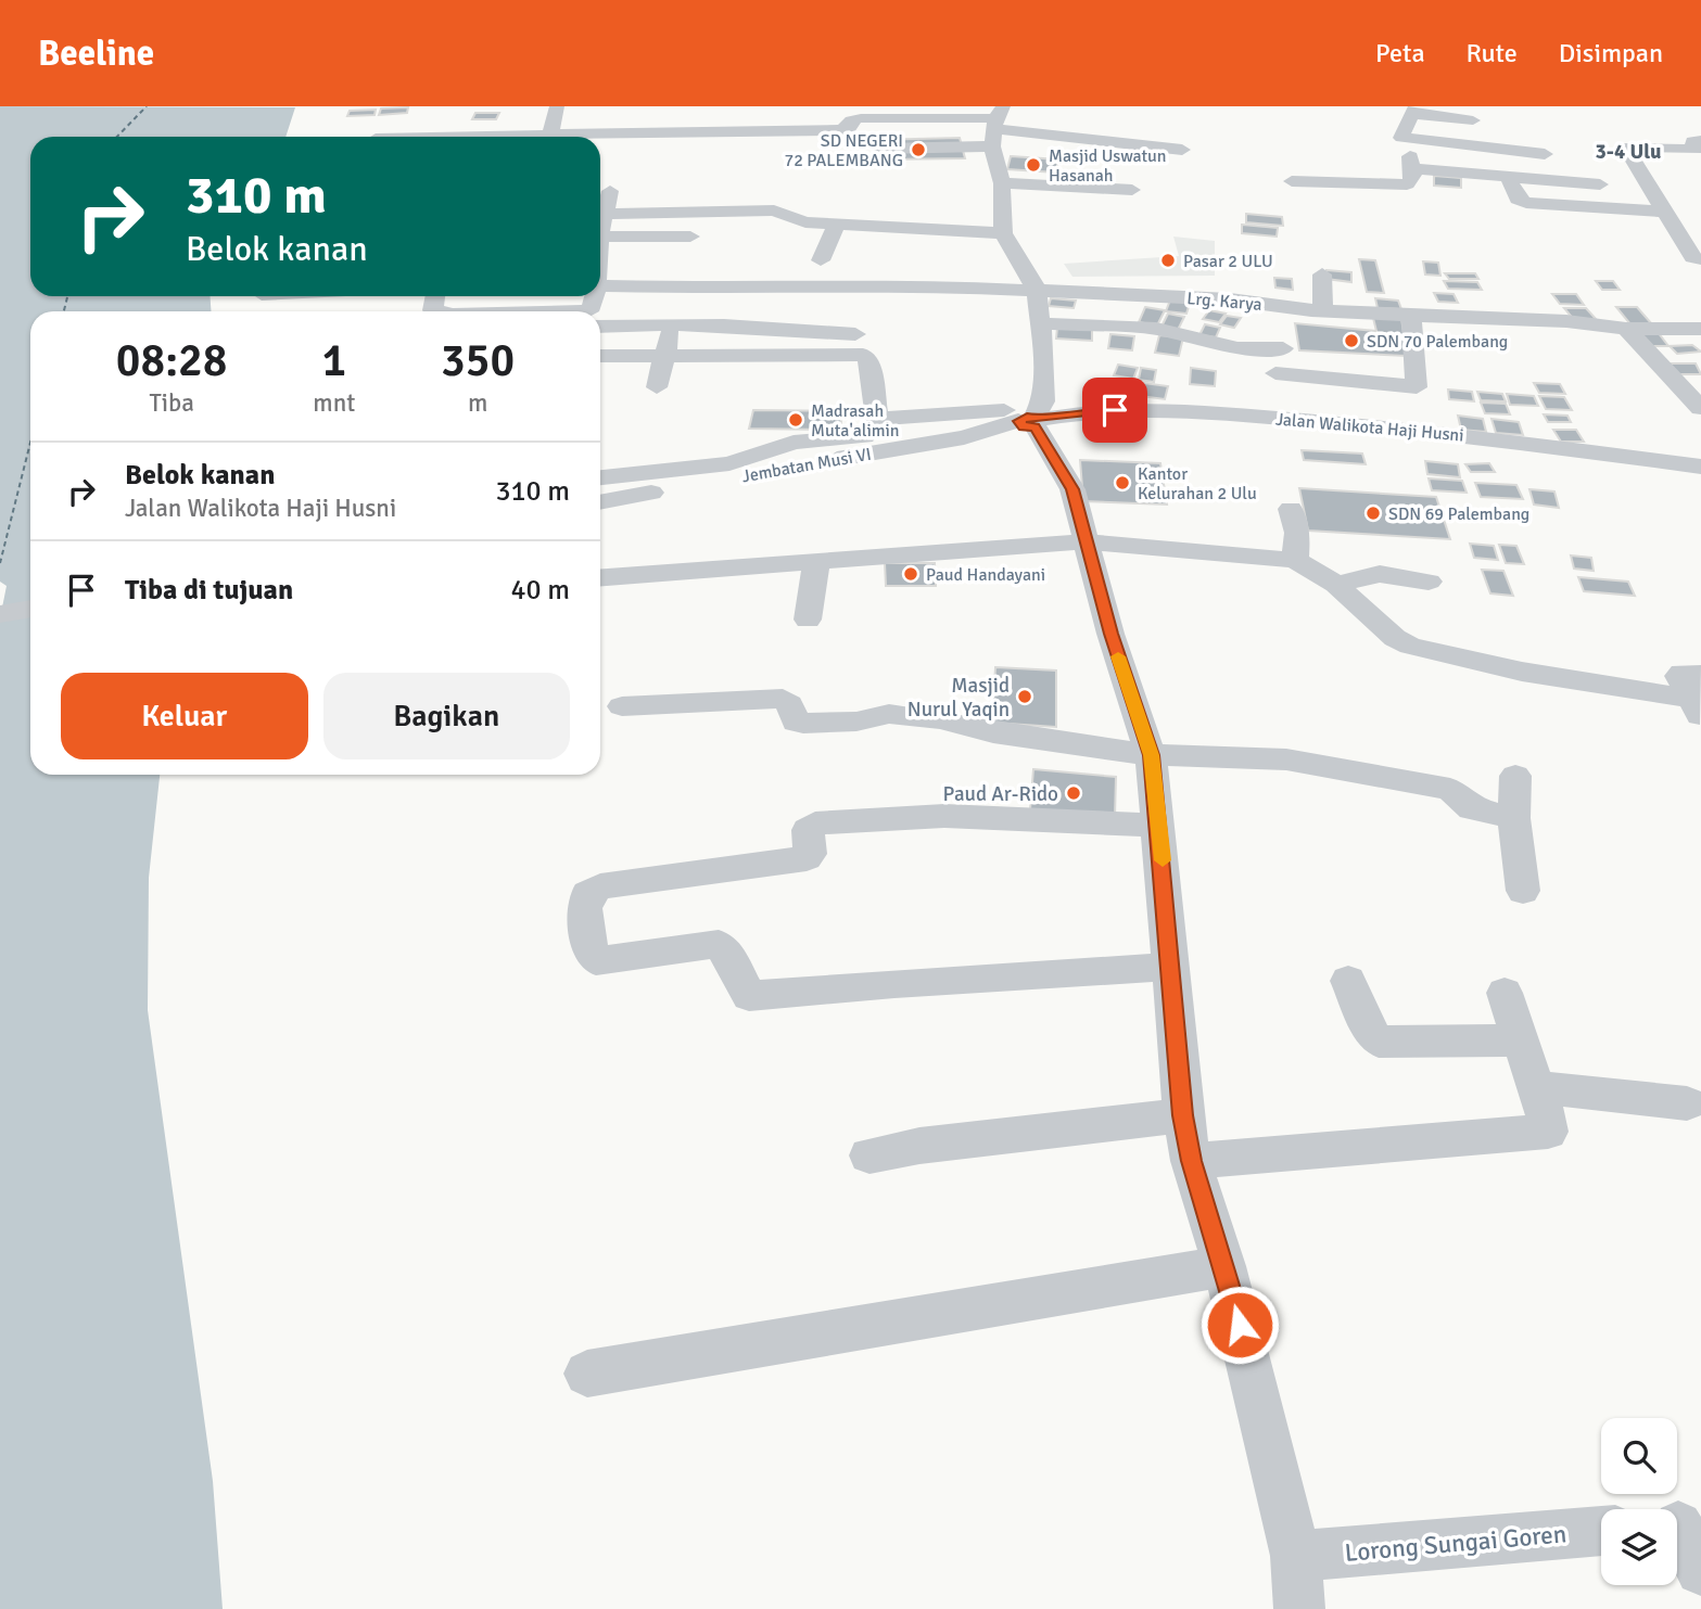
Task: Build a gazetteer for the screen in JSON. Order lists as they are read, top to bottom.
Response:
{
  "streets": {
    "street": [
      "Lrg. Karya",
      "Jalan Walikota Haji Husni",
      "Jembatan Musi VI",
      "Lorong Sungai Goren"
    ]
  },
  "crossings": [
    ["Jalan Walikota Haji Husni", "Jembatan Musi VI"]
  ],
  "districts": ["3-4 Ulu"],
  "places": [
    "SD NEGERI 72 PALEMBANG",
    "Masjid Uswatun Hasanah",
    "Pasar 2 ULU",
    "SDN 70 Palembang",
    "Madrasah Muta'alimin",
    "Kantor Kelurahan 2 Ulu",
    "SDN 69 Palembang",
    "Paud Handayani",
    "Masjid Nurul Yaqin",
    "Paud Ar-Rido"
  ],
  "page": {
    "header": "Beeline",
    "nav": ["Peta", "Rute", "Disimpan"],
    "turn": ["310 m", "Belok kanan"],
    "eta": [
      "08:28",
      "Tiba",
      "1",
      "mnt",
      "350",
      "m"
    ],
    "list": [
      {
        "name": "Belok kanan",
        "note": "Jalan Walikota Haji Husni",
        "value": "310 m"
      },
      {
        "name": "Tiba di tujuan",
        "value": "40 m"
      }
    ],
    "buttons": ["Keluar", "Bagikan"]
  }
}
